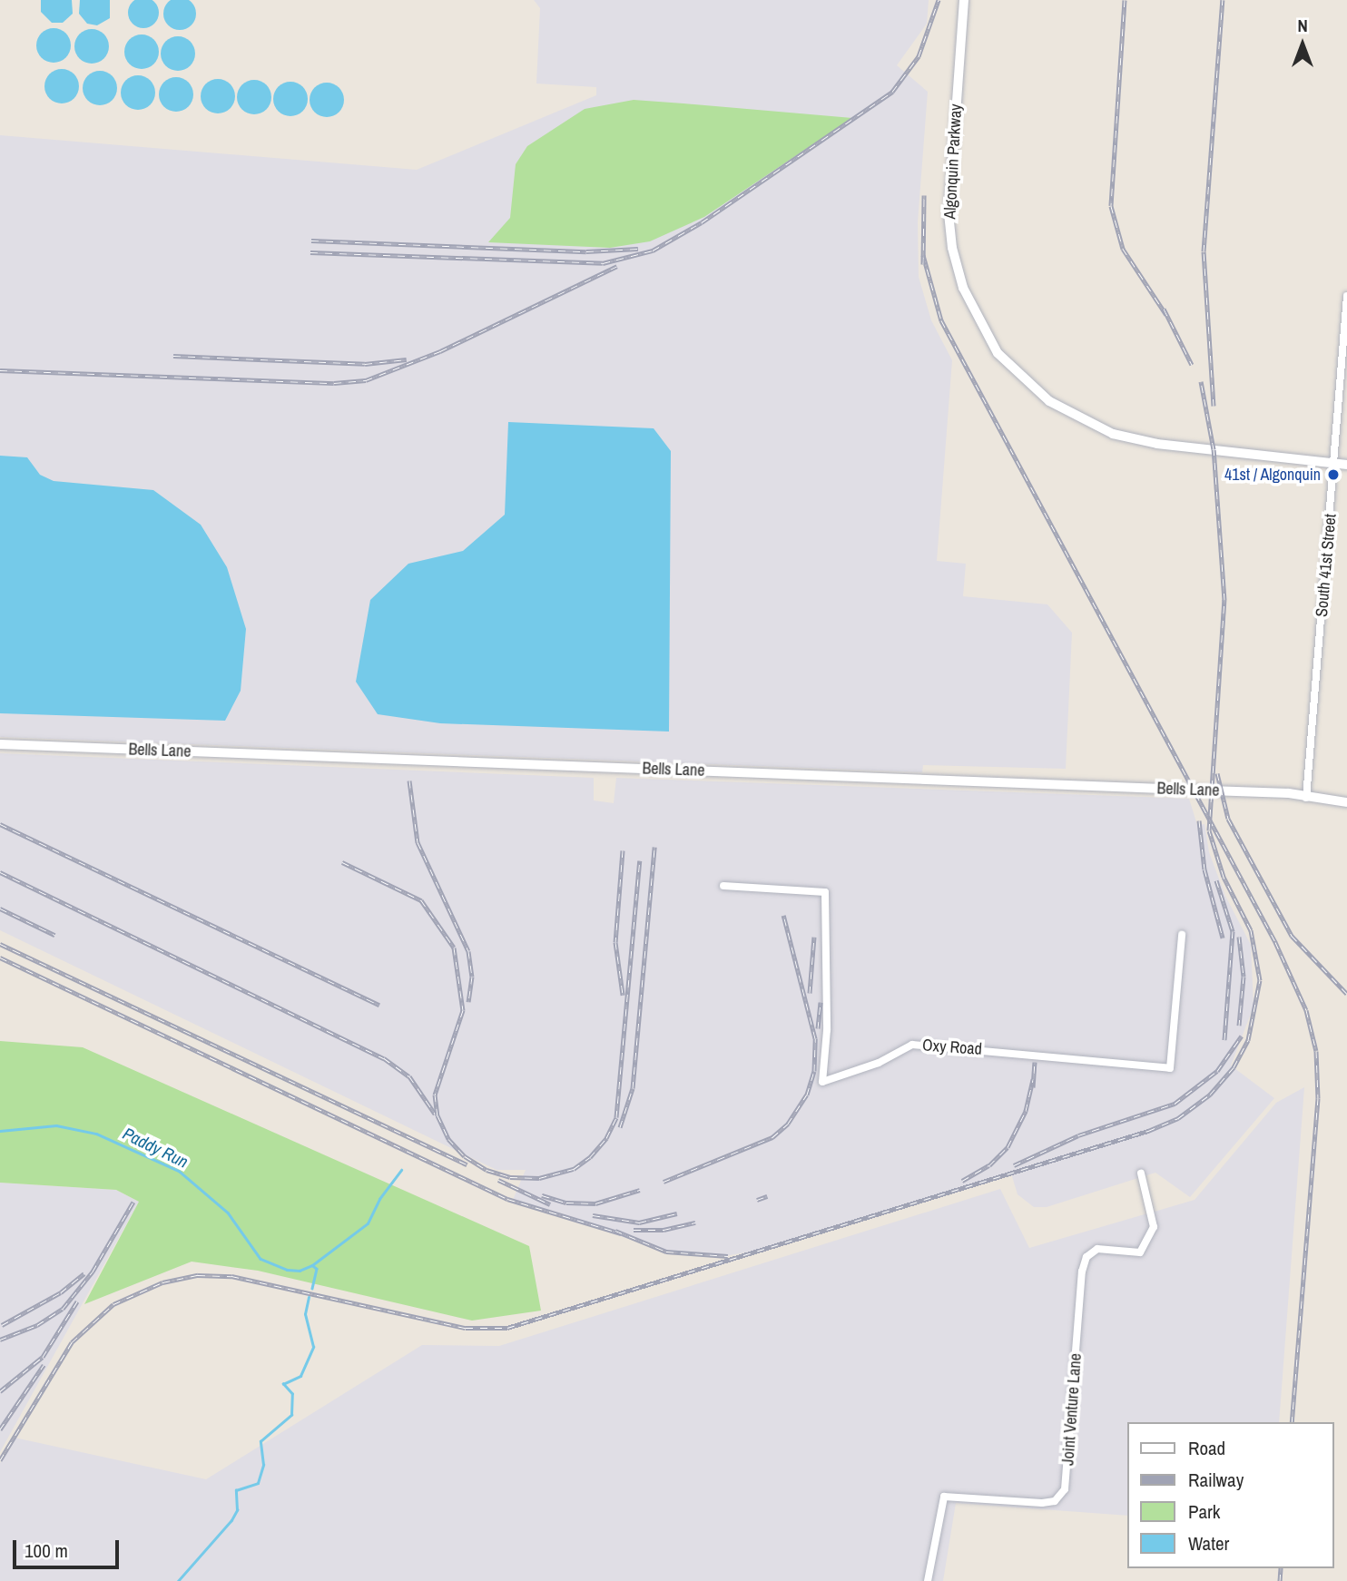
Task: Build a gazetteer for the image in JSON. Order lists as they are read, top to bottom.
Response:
{
  "streets": {
    "street": [
      "Algonquin Parkway",
      "South 41st Street",
      "Bells Lane",
      "Oxy Road",
      "Joint Venture Lane"
    ]
  },
  "crossings": [
    ["Algonquin Parkway", "South 41st Street"],
    ["South 41st Street", "Bells Lane"]
  ],
  "water": ["Paddy Run"],
  "places": ["41st / Algonquin"],
  "legend": [
    "Road",
    "Railway",
    "Park",
    "Water"
  ],
  "scale_bar": "100 m",
  "north": "top"
}
